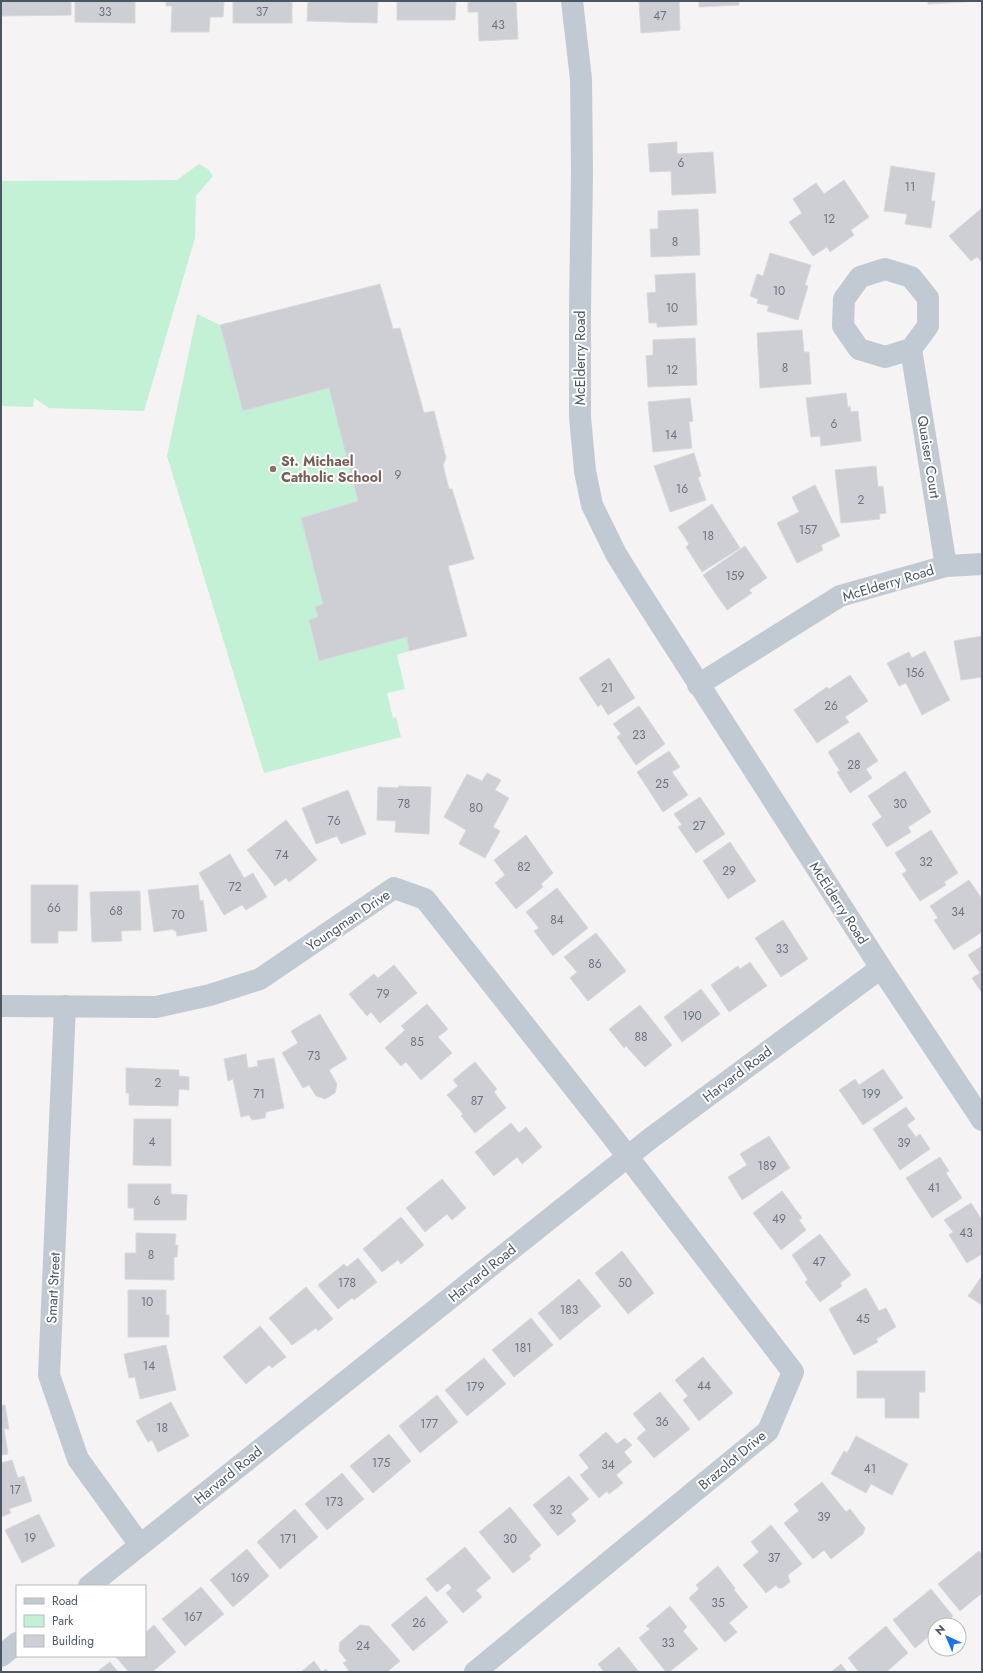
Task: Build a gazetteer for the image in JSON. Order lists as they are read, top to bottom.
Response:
{
  "streets": {
    "street": [
      "McElderry Road",
      "Quaiser Court",
      "Youngman Drive",
      "Harvard Road",
      "Smart Street",
      "Brazolot Drive"
    ]
  },
  "crossings": [
    ["McElderry Road", "Quaiser Court"],
    ["McElderry Road", "Harvard Road"],
    ["Youngman Drive", "Harvard Road"],
    ["Youngman Drive", "Smart Street"],
    ["Youngman Drive", "Brazolot Drive"],
    ["Harvard Road", "Smart Street"],
    ["Harvard Road", "Brazolot Drive"]
  ],
  "places": ["St. Michael Catholic School"],
  "house_numbers": [
    "33",
    "37",
    "47",
    "43",
    "6",
    "11",
    "12",
    "8",
    "10",
    "10",
    "8",
    "12",
    "6",
    "14",
    "9",
    "16",
    "2",
    "157",
    "18",
    "159",
    "156",
    "21",
    "26",
    "23",
    "28",
    "25",
    "78",
    "30",
    "80",
    "76",
    "27",
    "74",
    "32",
    "82",
    "29",
    "72",
    "66",
    "68",
    "34",
    "70",
    "84",
    "33",
    "86",
    "79",
    "190",
    "88",
    "85",
    "73",
    "2",
    "71",
    "199",
    "87",
    "4",
    "39",
    "189",
    "41",
    "6",
    "49",
    "43",
    "8",
    "47",
    "178",
    "50",
    "10",
    "183",
    "45",
    "181",
    "14",
    "44",
    "179",
    "36",
    "177",
    "18",
    "175",
    "34",
    "41",
    "17",
    "173",
    "32",
    "39",
    "19",
    "171",
    "30",
    "37",
    "169",
    "35",
    "167",
    "26",
    "33",
    "24"
  ],
  "legend": ["Road", "Park", "Building"],
  "north": "top left"
}
